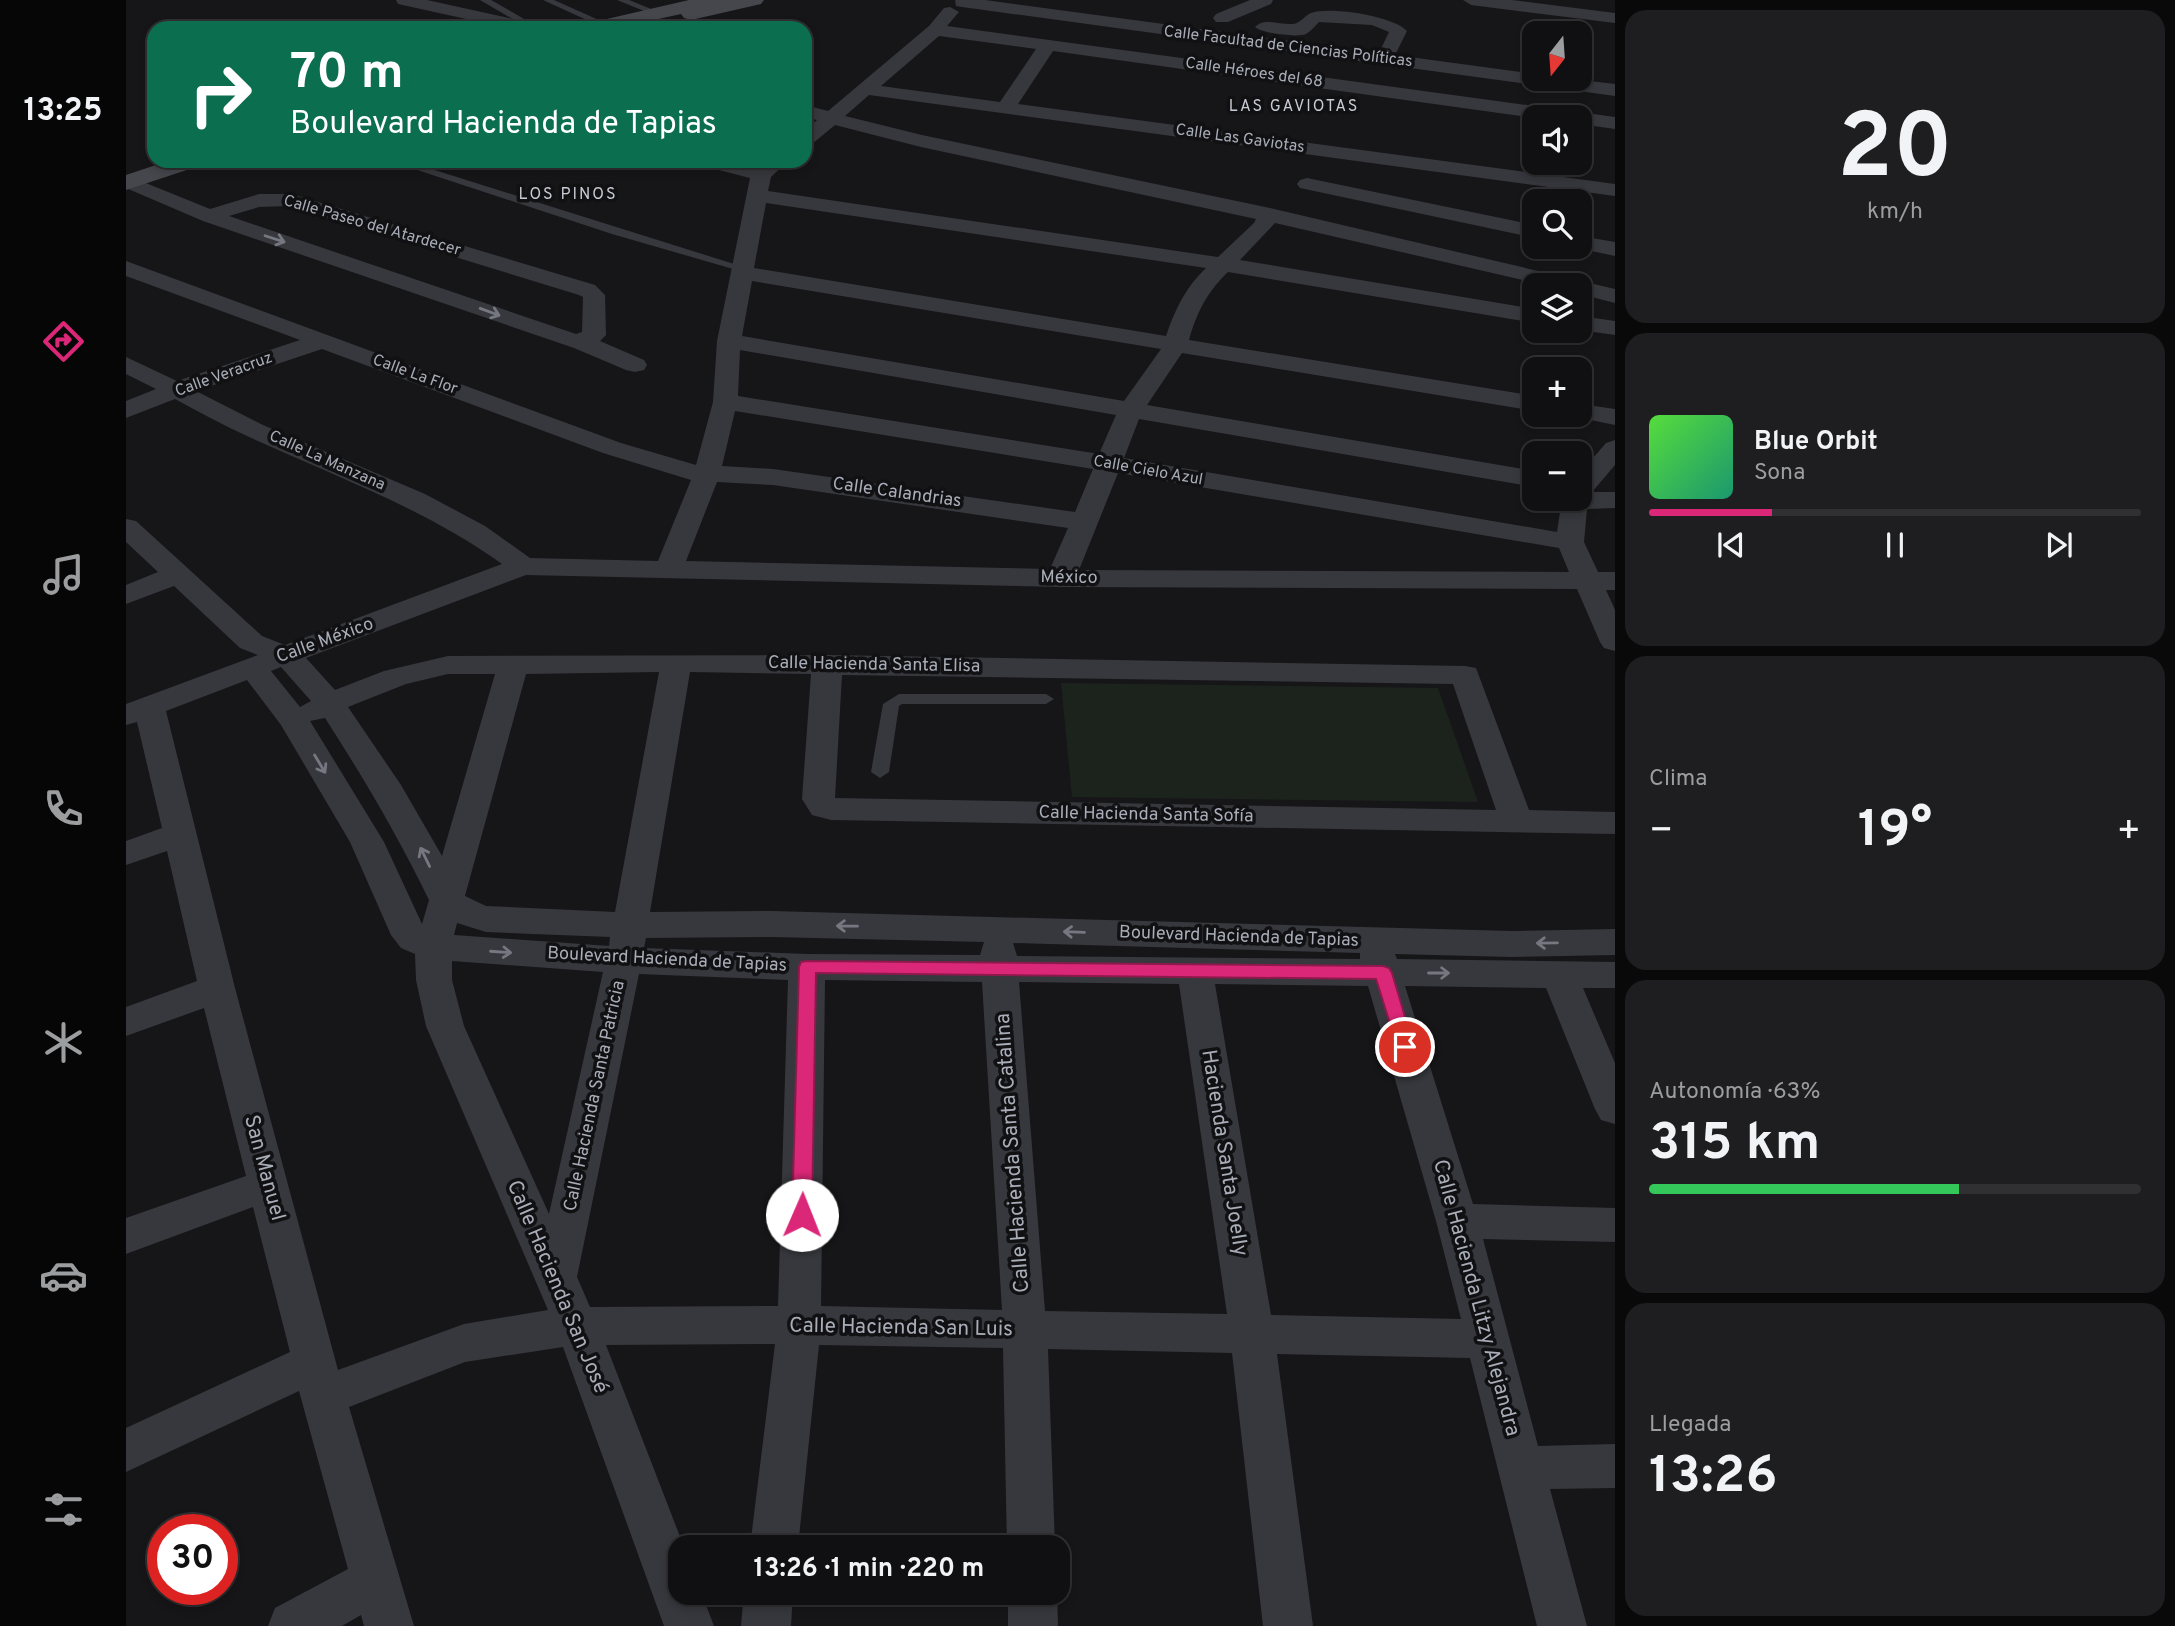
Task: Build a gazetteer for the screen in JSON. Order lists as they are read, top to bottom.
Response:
{
  "streets": {
    "street": [
      "Calle Facultad de Ciencias Políticas",
      "Calle Héroes del 68",
      "Calle Las Gaviotas",
      "Calle Paseo del Atardecer",
      "Calle Veracruz",
      "Calle La Flor",
      "Calle La Manzana",
      "Calle Cielo Azul",
      "Calle Calandrias",
      "México",
      "Calle México",
      "Calle Hacienda Santa Elisa",
      "Calle Hacienda Santa Sofía",
      "Boulevard Hacienda de Tapias",
      "Calle Hacienda Santa Patricia",
      "Calle Hacienda Santa Catalina",
      "Hacienda Santa Joelly",
      "San Manuel",
      "Calle Hacienda San José",
      "Calle Hacienda Litzy Alejandra",
      "Calle Hacienda San Luis"
    ]
  },
  "crossings": [
    ["Calle Veracruz", "Calle La Flor"],
    ["Calle Veracruz", "Calle La Manzana"],
    ["Calle La Flor", "Calle Calandrias"],
    ["Calle La Manzana", "México"],
    ["Calle La Manzana", "Calle México"],
    ["México", "Calle México"],
    ["Calle México", "San Manuel"],
    ["Calle Hacienda Santa Elisa", "Calle Hacienda Santa Sofía"],
    ["Calle Hacienda Santa Elisa", "Calle Hacienda Santa Patricia"],
    ["Calle Hacienda Santa Elisa", "Calle Hacienda San José"],
    ["Boulevard Hacienda de Tapias", "Calle Hacienda Santa Patricia"],
    ["Boulevard Hacienda de Tapias", "Calle Hacienda Santa Catalina"],
    ["Boulevard Hacienda de Tapias", "Hacienda Santa Joelly"],
    ["Boulevard Hacienda de Tapias", "Calle Hacienda San José"],
    ["Boulevard Hacienda de Tapias", "Calle Hacienda Litzy Alejandra"],
    ["Calle Hacienda Santa Patricia", "Calle Hacienda San José"],
    ["Calle Hacienda Santa Catalina", "Calle Hacienda San Luis"],
    ["Hacienda Santa Joelly", "Calle Hacienda San Luis"],
    ["San Manuel", "Calle Hacienda San Luis"],
    ["Calle Hacienda San José", "Calle Hacienda San Luis"],
    ["Calle Hacienda Litzy Alejandra", "Calle Hacienda San Luis"]
  ],
  "districts": ["LAS GAVIOTAS", "LOS PINOS"],
  "north": "bottom",
  "page": {
    "tabs": "13:25",
    "tile": [
      ["20", "km/h"],
      "Clima",
      ["Autonomía · 63%", "315 km"],
      ["Llegada", "13:26"]
    ],
    "map_buttons": ["+", "−"],
    "turn": ["70 m", "Boulevard Hacienda de Tapias"],
    "song": ["Blue Orbit", "Sona"],
    "heat": ["−", "19°", "+"],
    "limit": "30",
    "trip": "13:26 · 1 min · 220 m"
  }
}
